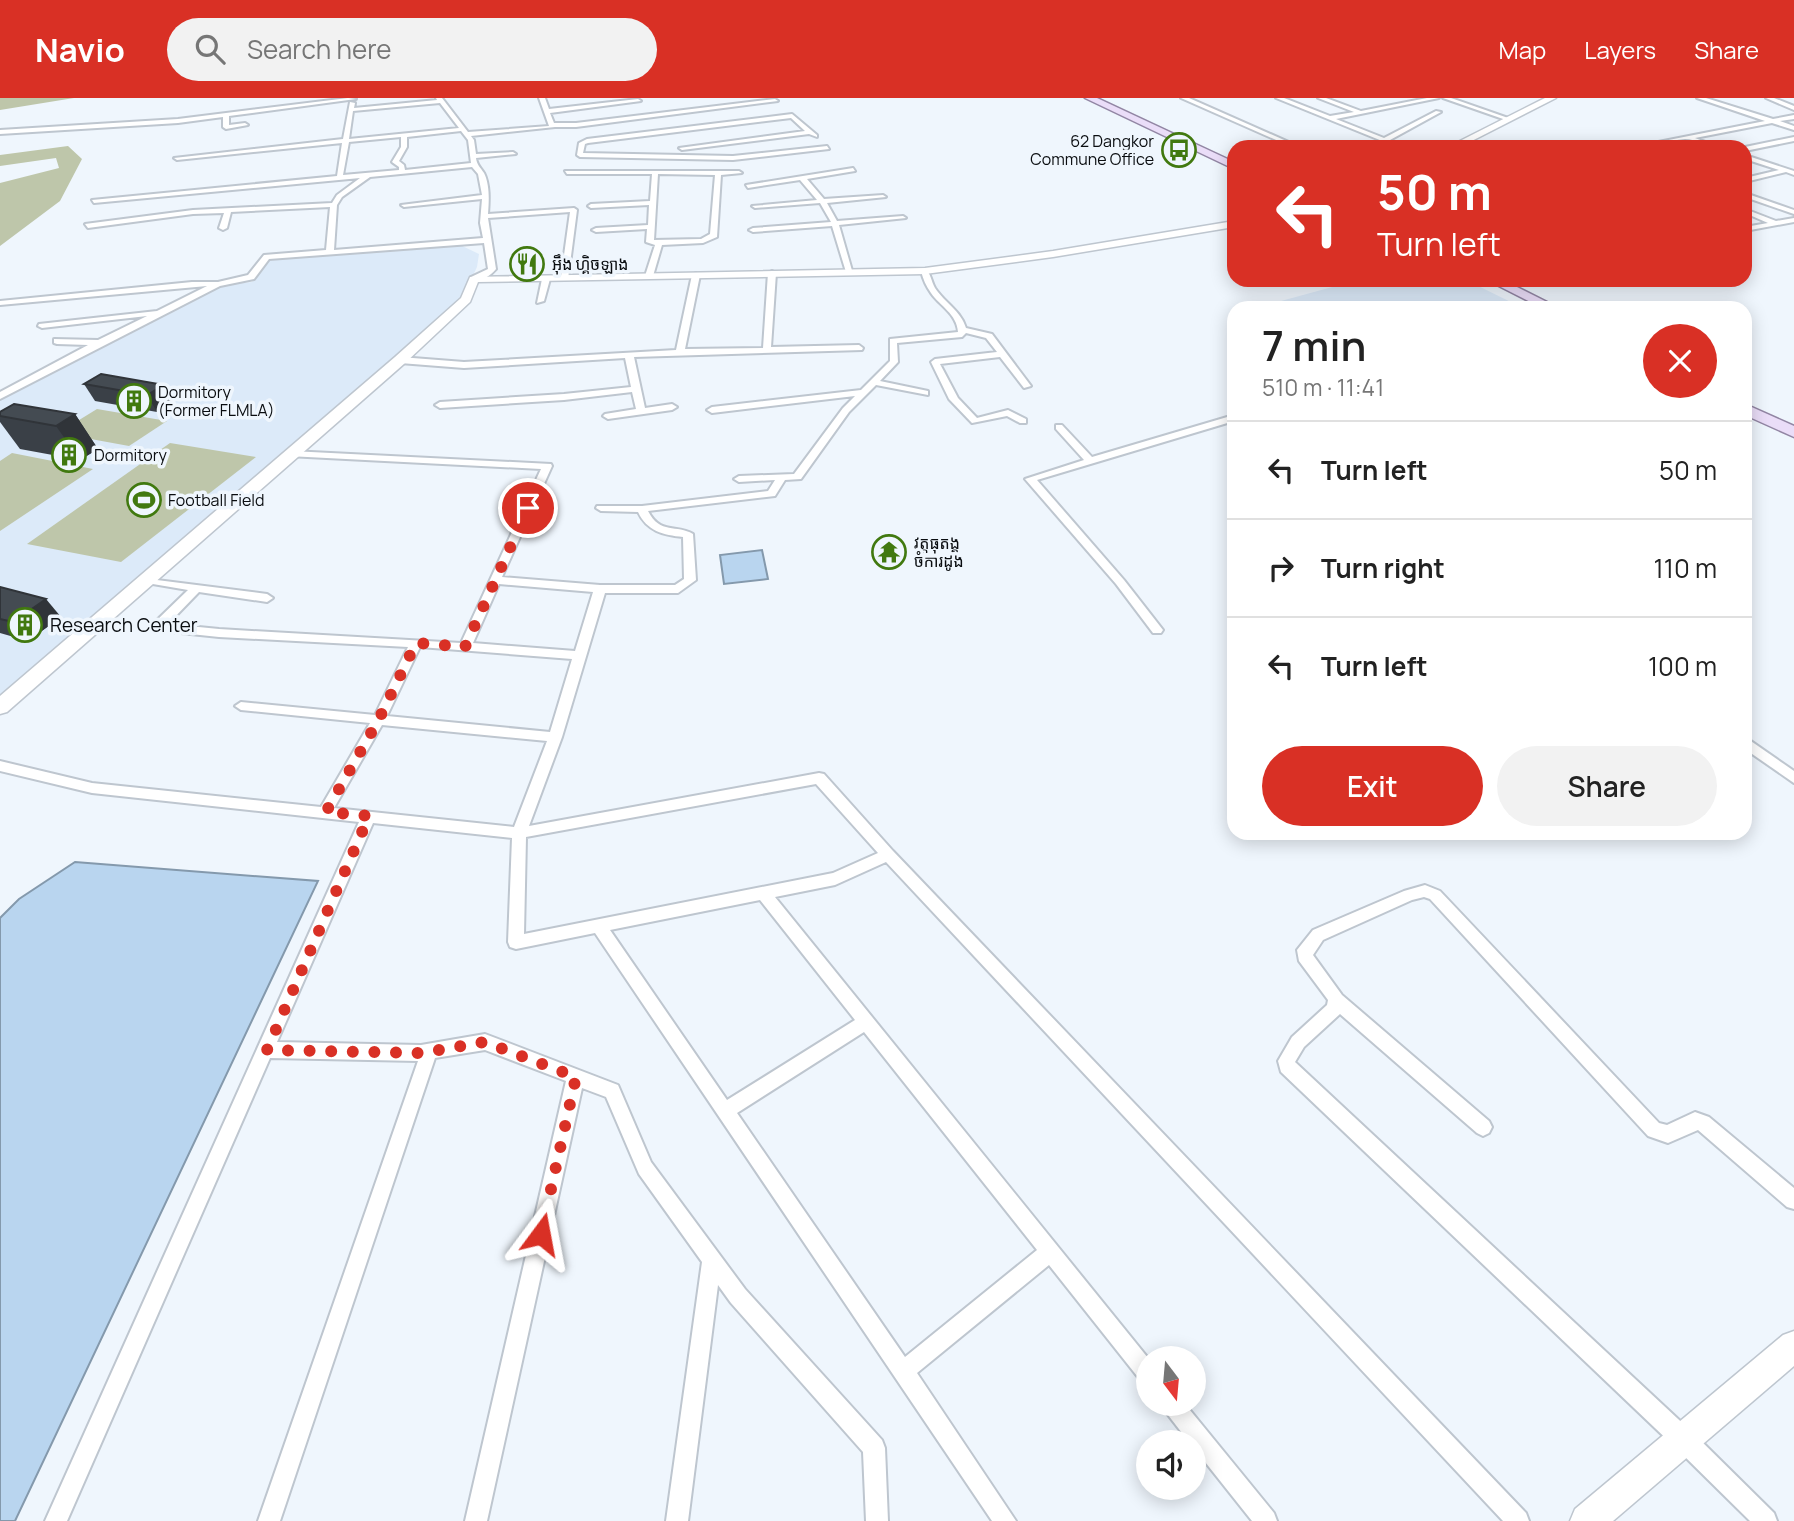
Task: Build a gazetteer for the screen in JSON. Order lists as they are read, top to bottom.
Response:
{
  "places": {
    "bus stop": ["62 Dangkor Commune Office"],
    "restaurant": ["អ៊ឹង ហ្គិចឡាង"],
    "building": ["Dormitory (Former FLMLA)", "Dormitory", "Research Center"],
    "sports": ["Football Field"],
    "temple": ["វត្តធុតង្គ ចំការដូង"]
  },
  "north": "bottom",
  "page": {
    "header": "Navio",
    "search": "Search here",
    "nav": ["Map", "Layers", "Share"],
    "turn": ["50 m", "Turn left"],
    "heading": ["7 min", "510 m · 11:41"],
    "list": [
      {
        "name": "Turn left",
        "value": "50 m"
      },
      {
        "name": "Turn right",
        "value": "110 m"
      },
      {
        "name": "Turn left",
        "value": "100 m"
      }
    ],
    "buttons": ["Exit", "Share"]
  }
}
